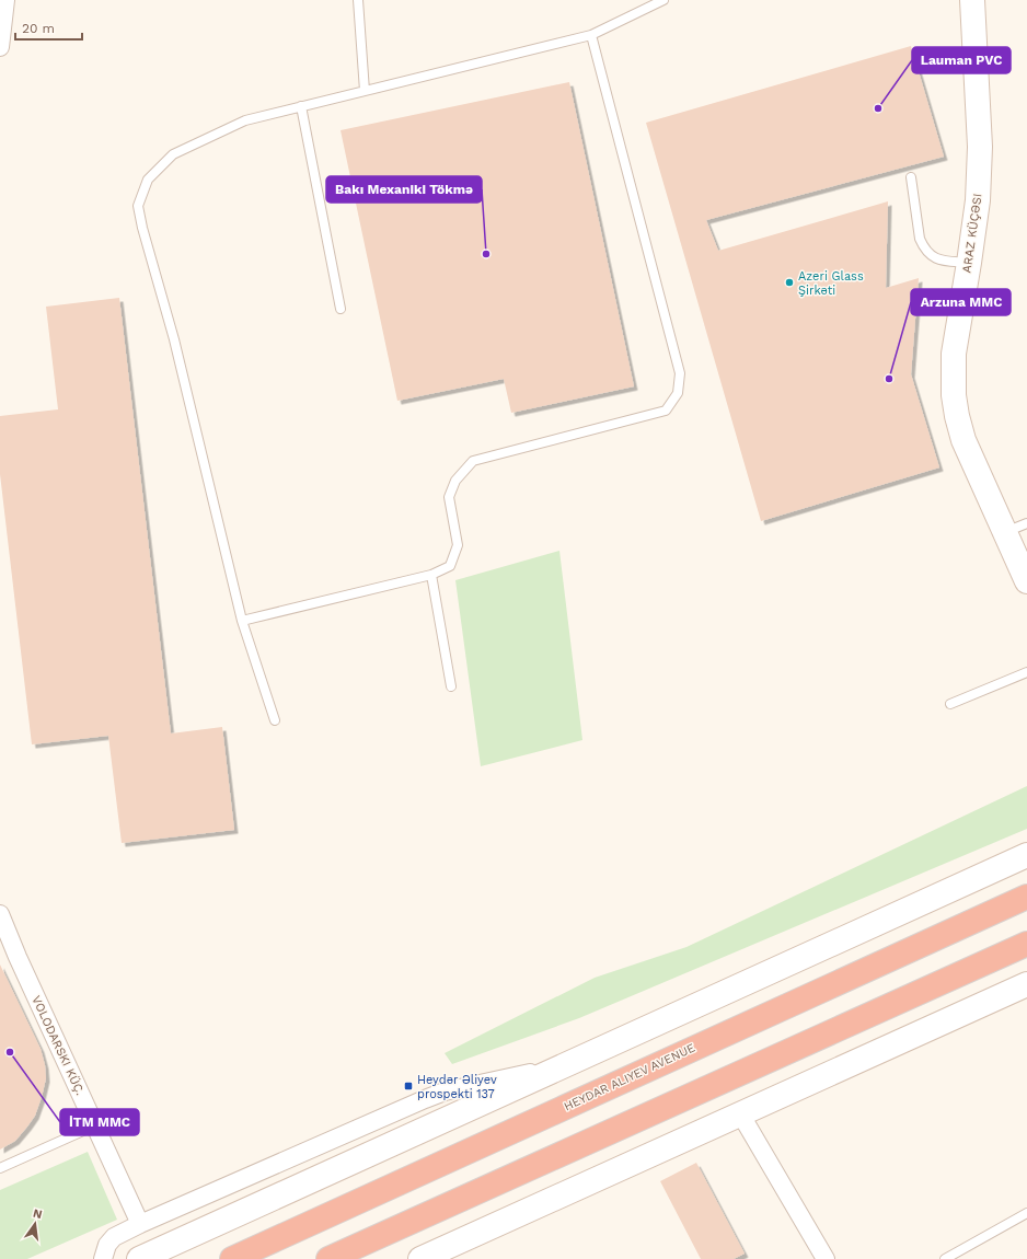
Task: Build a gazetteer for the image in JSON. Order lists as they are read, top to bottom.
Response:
{
  "streets": {
    "highway": ["HEYDAR ALIYEV AVENUE"],
    "main road": ["ARAZ KÜÇƏSI"],
    "street": ["VOLODARSKI KÜÇ."]
  },
  "places": {
    "other": [
      "Lauman PVC",
      "Bakı Mexaniki Tökmə",
      "Azeri Glass Şirkəti",
      "Arzuna MMC",
      "İTM MMC"
    ],
    "transit": ["Heydər Əliyev prospekti 137"]
  },
  "scale_bar": "20 m",
  "north": "top"
}
